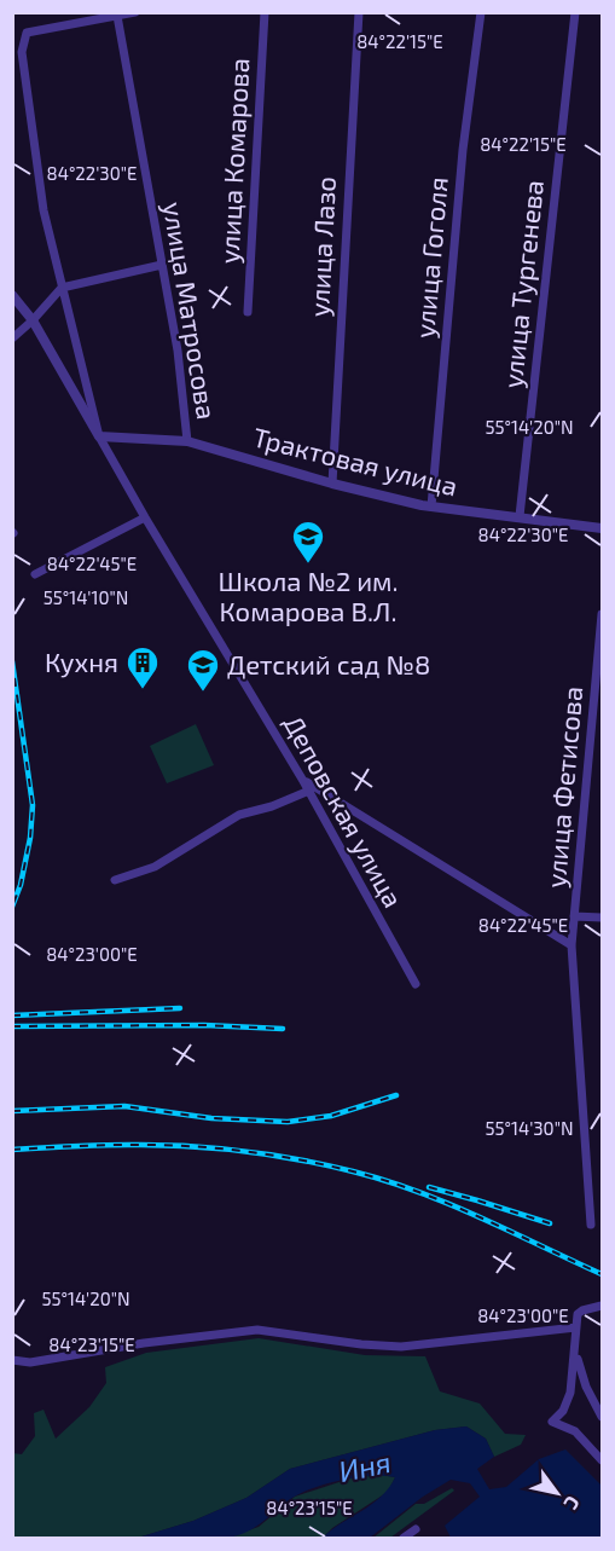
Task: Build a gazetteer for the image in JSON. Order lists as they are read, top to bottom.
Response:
{
  "streets": {
    "street": [
      "улица Комарова",
      "улица Лазо",
      "улица Гоголя",
      "улица Тургенева",
      "улица Матросова",
      "Трактовая улица",
      "улица Фетисова",
      "Деповская улица"
    ]
  },
  "crossings": [
    ["улица Лазо", "Трактовая улица"],
    ["улица Гоголя", "Трактовая улица"],
    ["улица Тургенева", "Трактовая улица"],
    ["улица Матросова", "Трактовая улица"],
    ["улица Матросова", "Деповская улица"],
    ["Трактовая улица", "Деповская улица"]
  ],
  "water": ["Иня"],
  "places": {
    "school or university": ["Школа №2 им. Комарова В.Л.", "Детский сад №8"],
    "building": ["Кухня"]
  },
  "north": "bottom right",
  "coordinates": [
    "84°22'15\"E",
    "84°22'30\"E",
    "55°14'20\"N",
    "84°22'45\"E",
    "55°14'10\"N",
    "84°23'00\"E",
    "55°14'30\"N",
    "84°23'15\"E"
  ]
}
